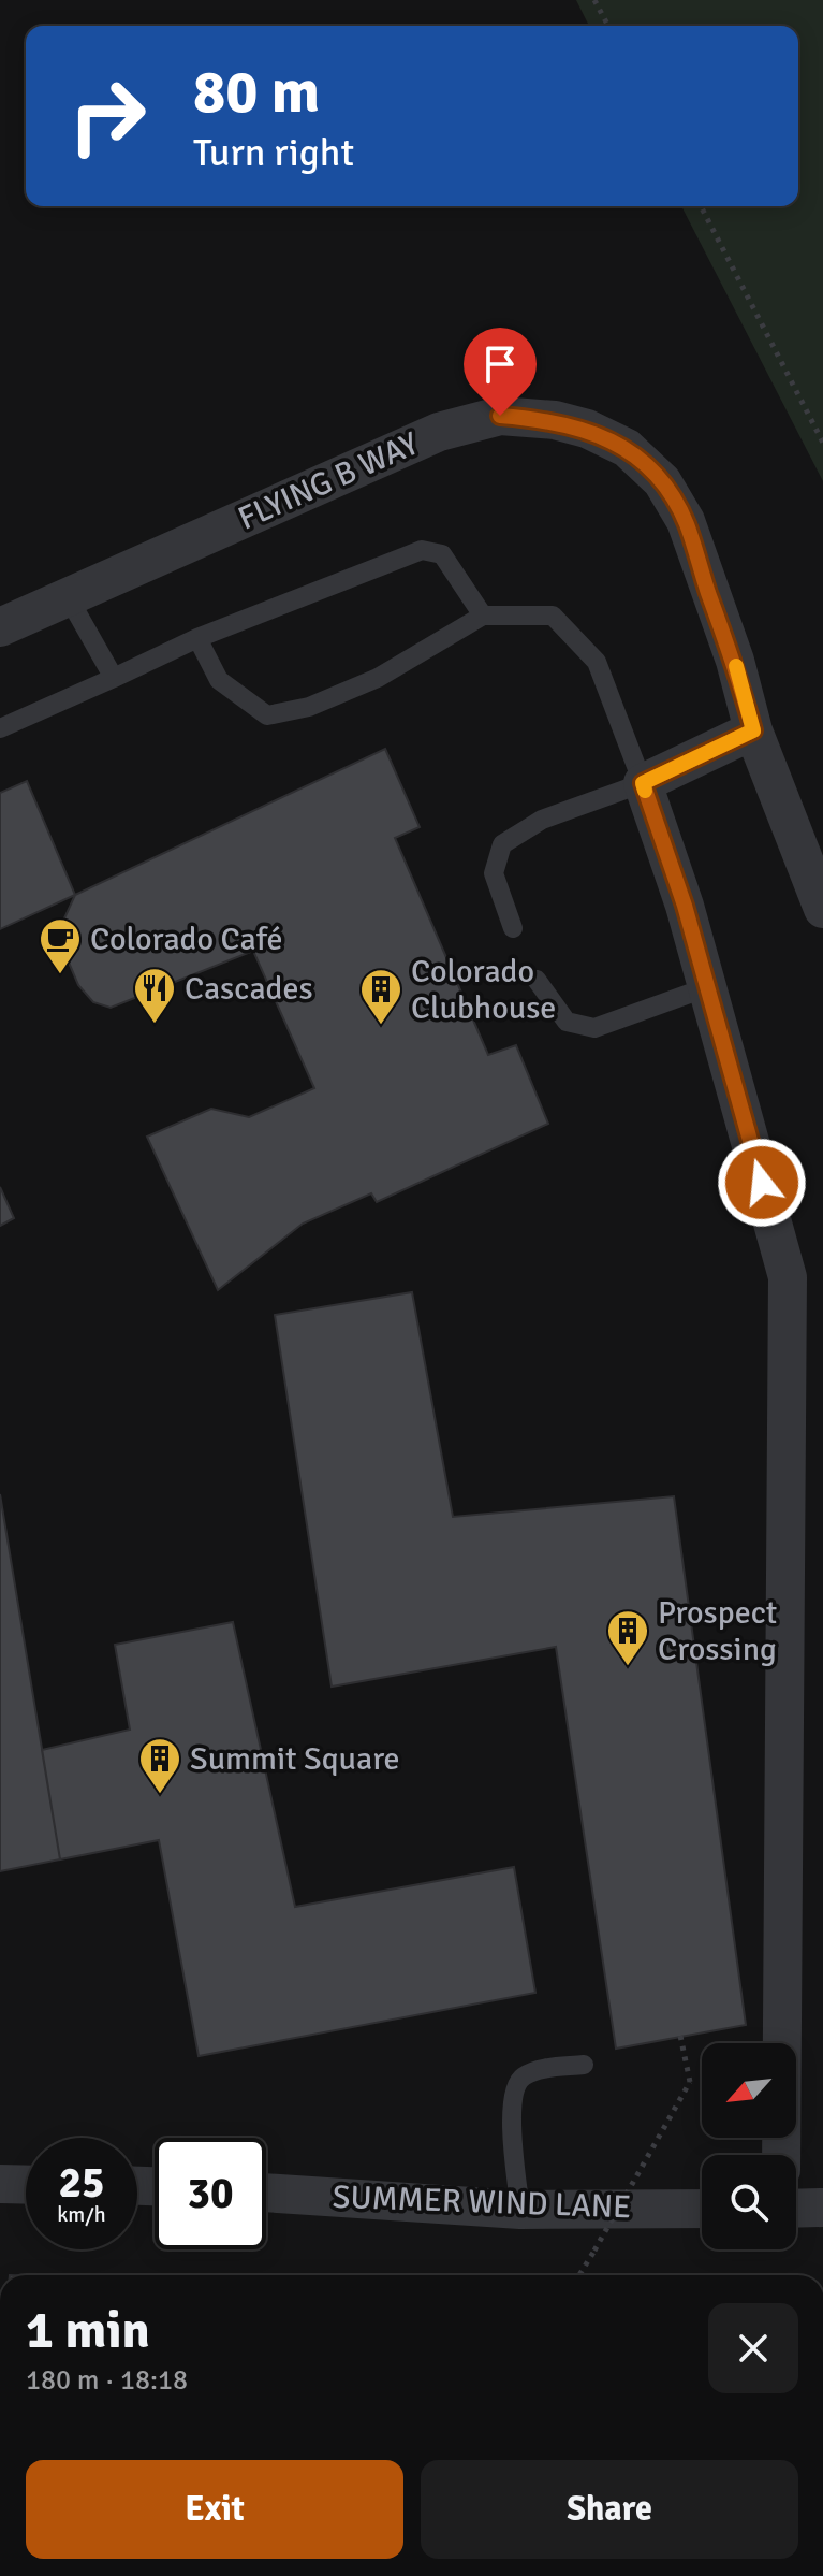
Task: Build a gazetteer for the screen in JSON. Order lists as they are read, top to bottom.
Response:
{
  "streets": {
    "street": ["FLYING B WAY", "SUMMER WIND LANE"]
  },
  "places": {
    "cafe": ["Colorado Café"],
    "restaurant": ["Cascades"],
    "building": ["Colorado Clubhouse", "Prospect Crossing", "Summit Square"]
  },
  "north": "bottom left",
  "page": {
    "turn": ["80 m", "Turn right"],
    "speed": "25 km/h",
    "limit": "30",
    "heading": ["1 min", "180 m · 18:18"],
    "buttons": ["Exit", "Share"]
  }
}
